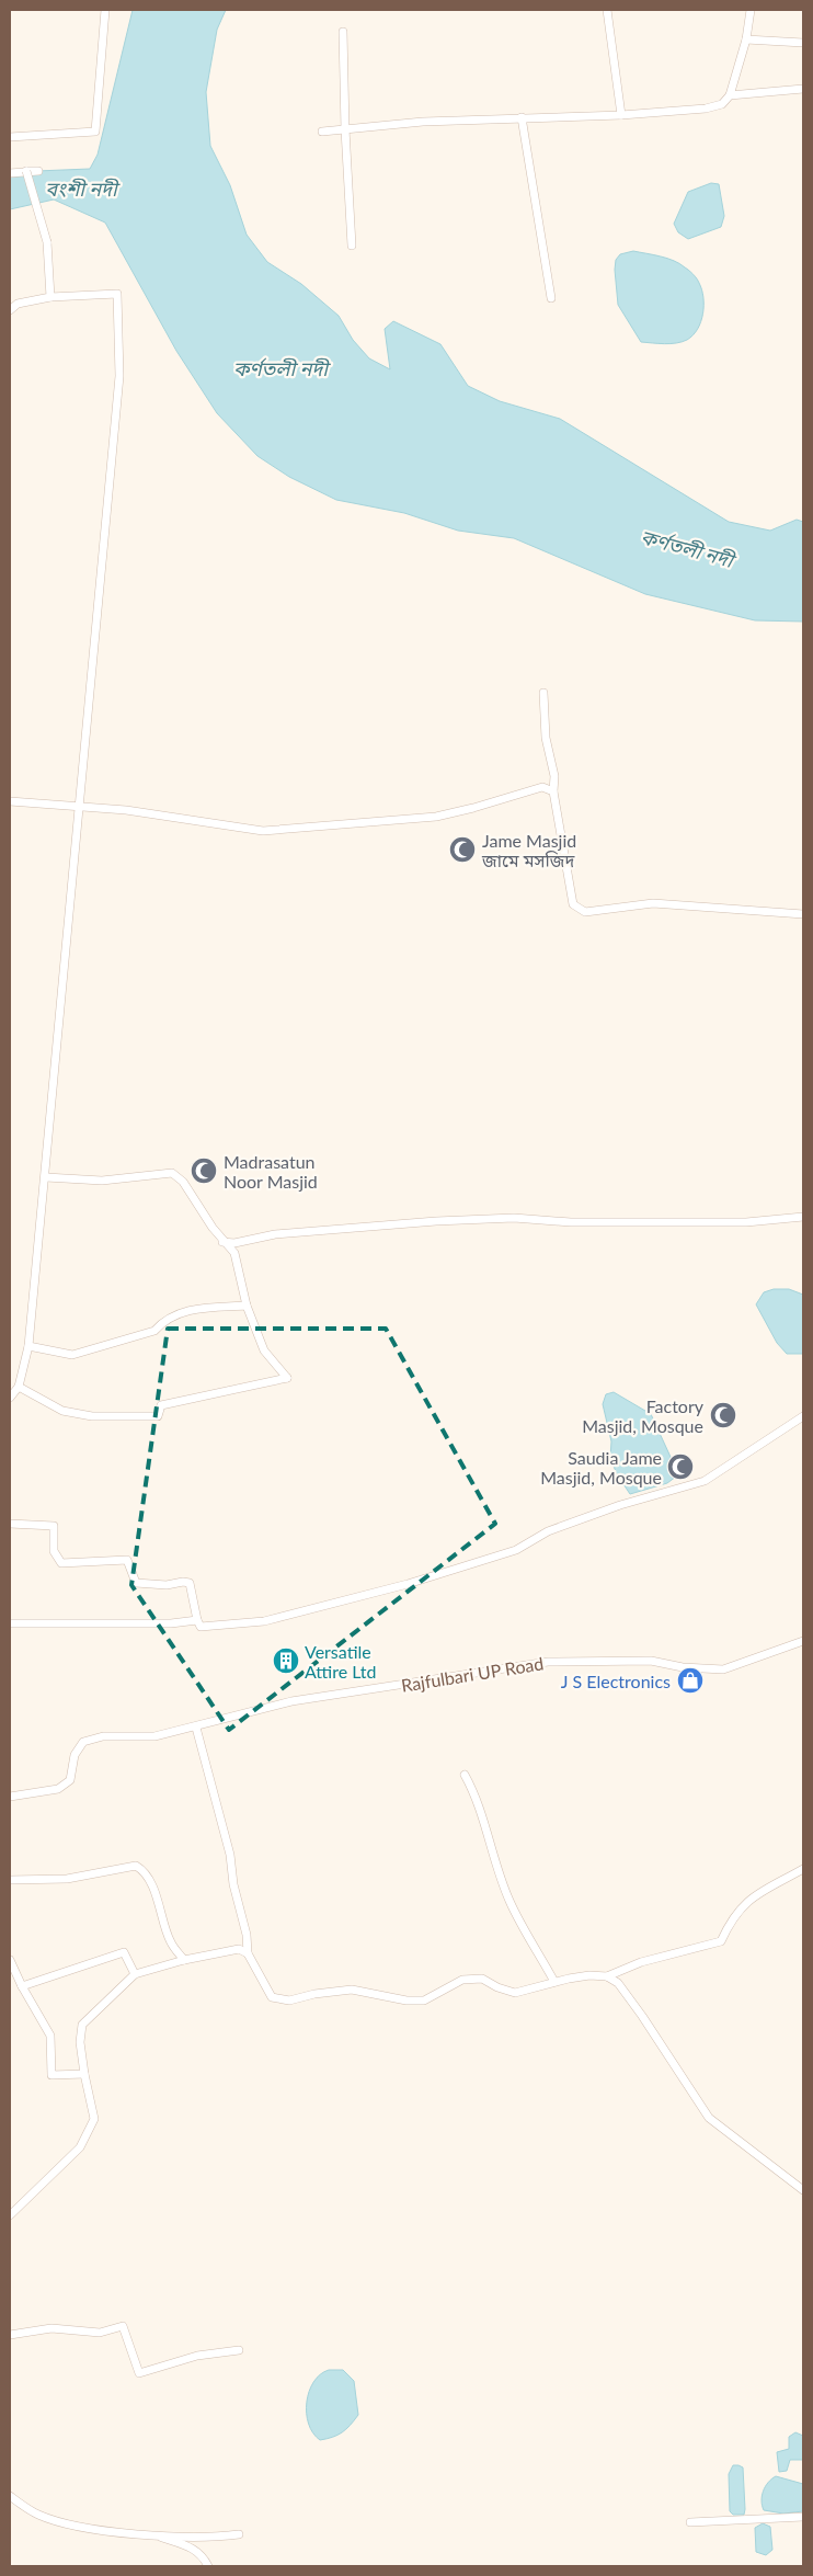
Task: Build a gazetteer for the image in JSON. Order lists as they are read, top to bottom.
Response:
{
  "streets": {
    "street": ["Rajfulbari UP Road"]
  },
  "water": ["বংশী নদী", "কর্ণতলী নদী"],
  "places": {
    "mosque": [
      "Jame Masjid জামে মসজিদ",
      "Madrasatun Noor Masjid",
      "Factory Masjid, Mosque",
      "Saudia Jame Masjid, Mosque"
    ],
    "building": ["Versatile Attire Ltd"],
    "shop": ["J S Electronics"]
  }
}
